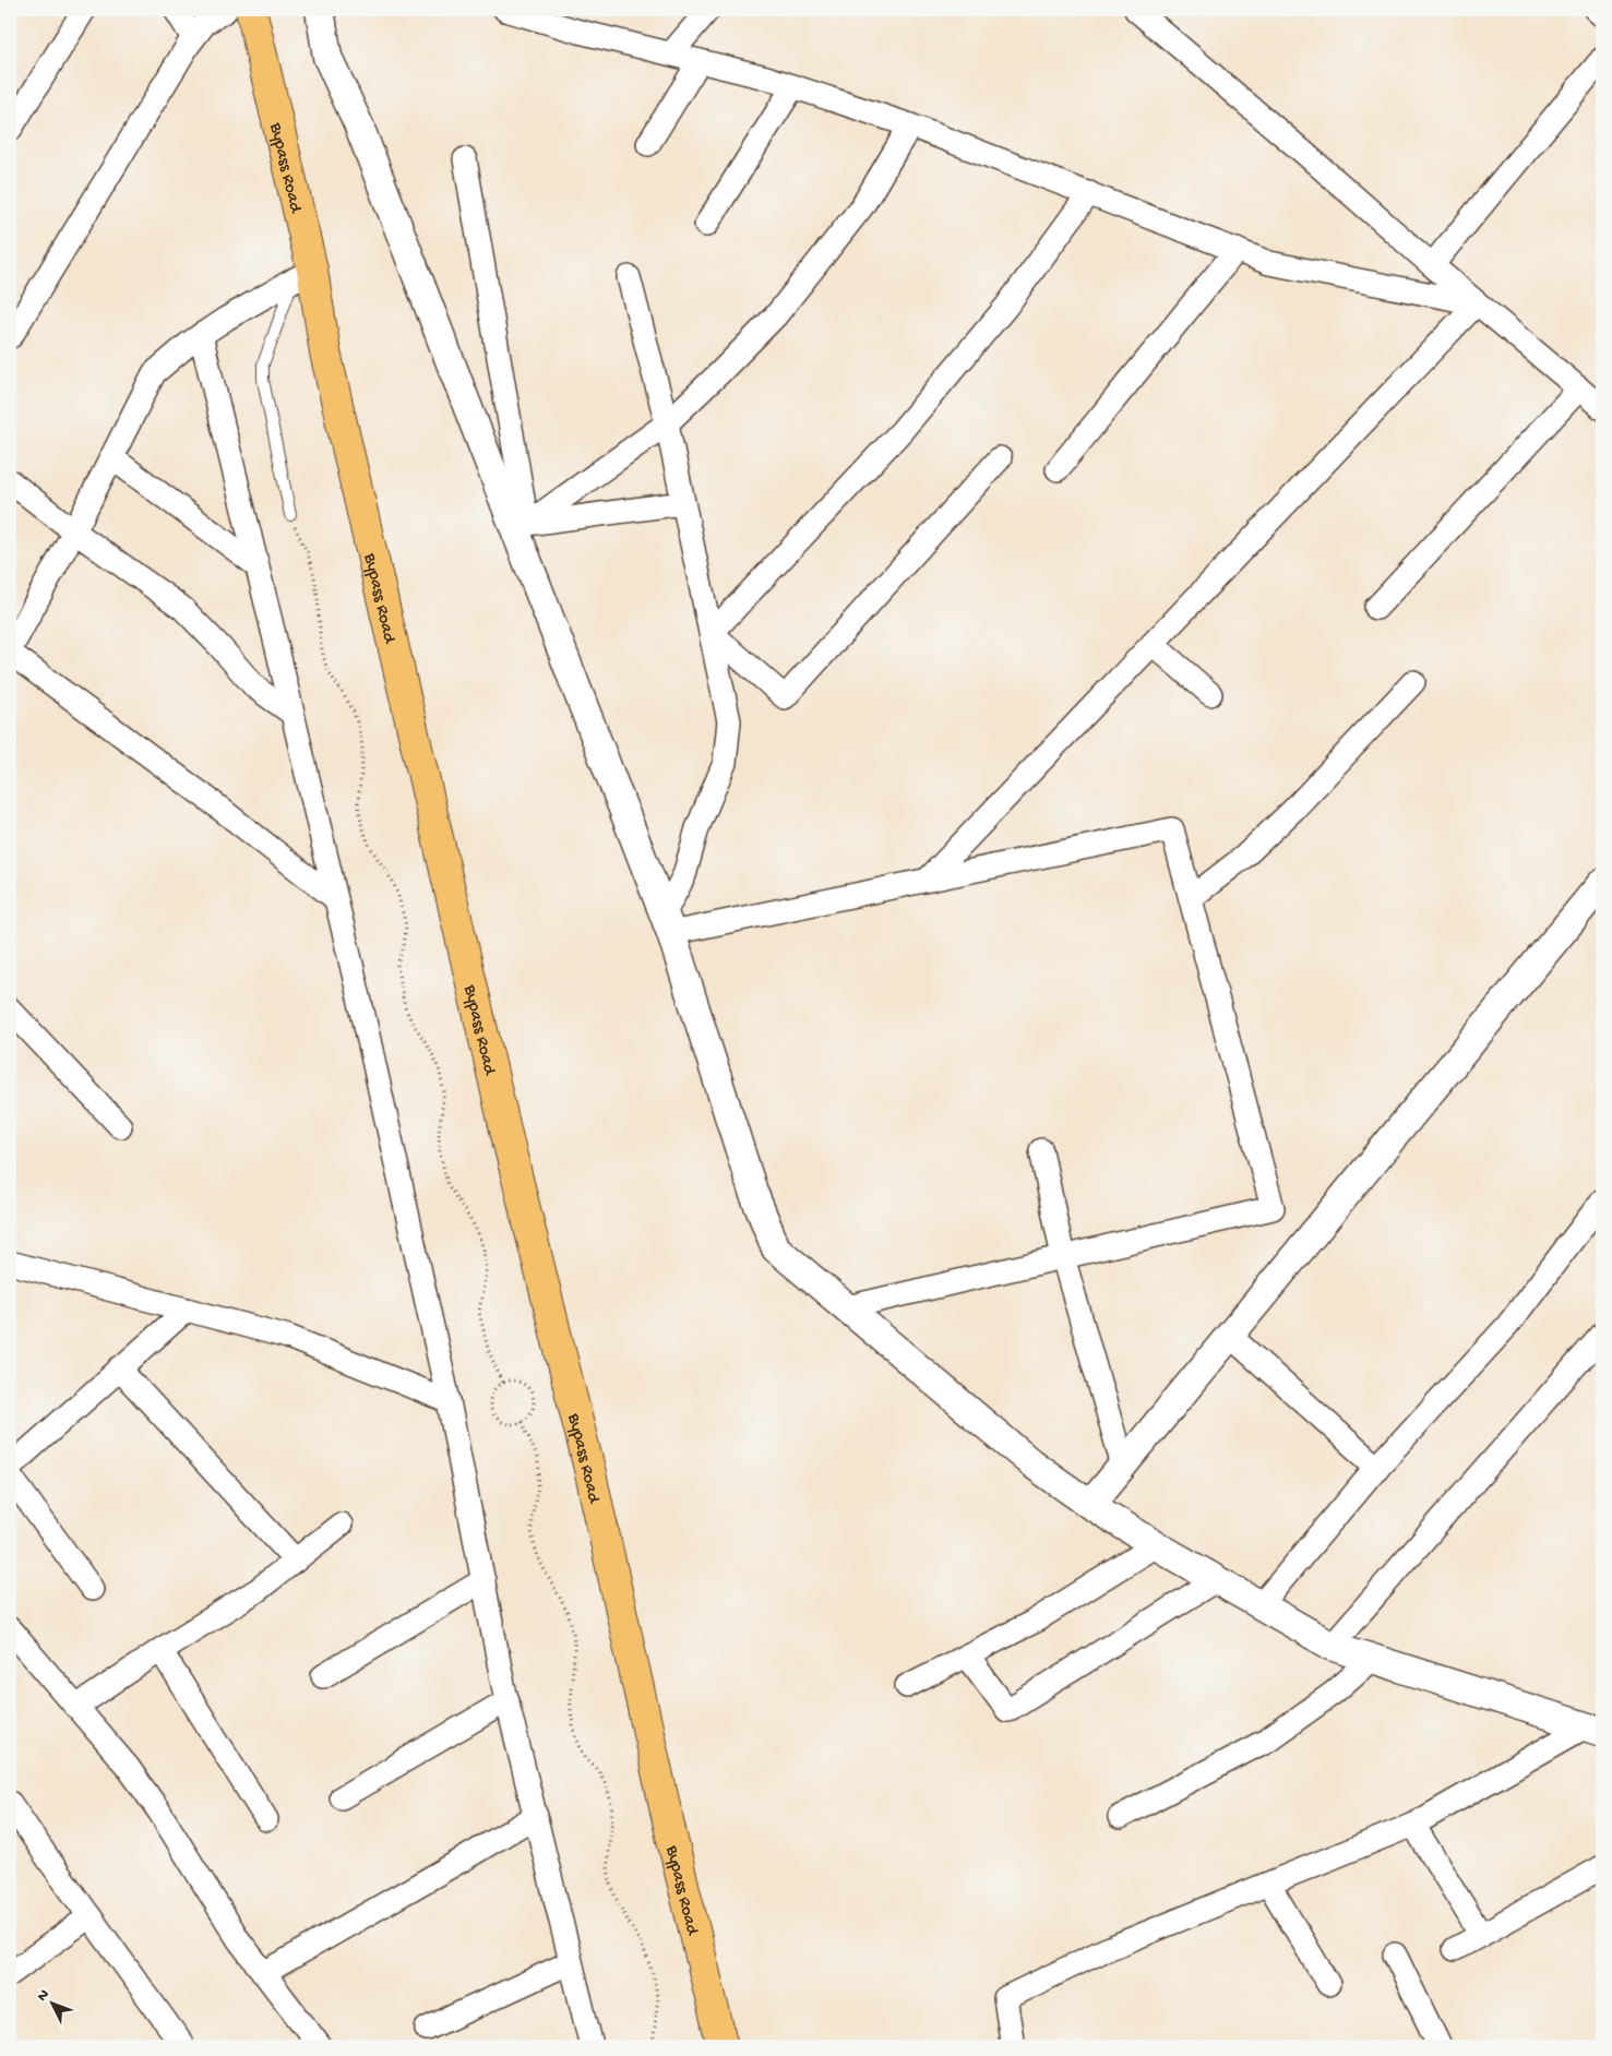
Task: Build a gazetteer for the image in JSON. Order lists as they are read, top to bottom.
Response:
{
  "streets": {
    "main road": ["Bypass Road"]
  },
  "north": "top left"
}
